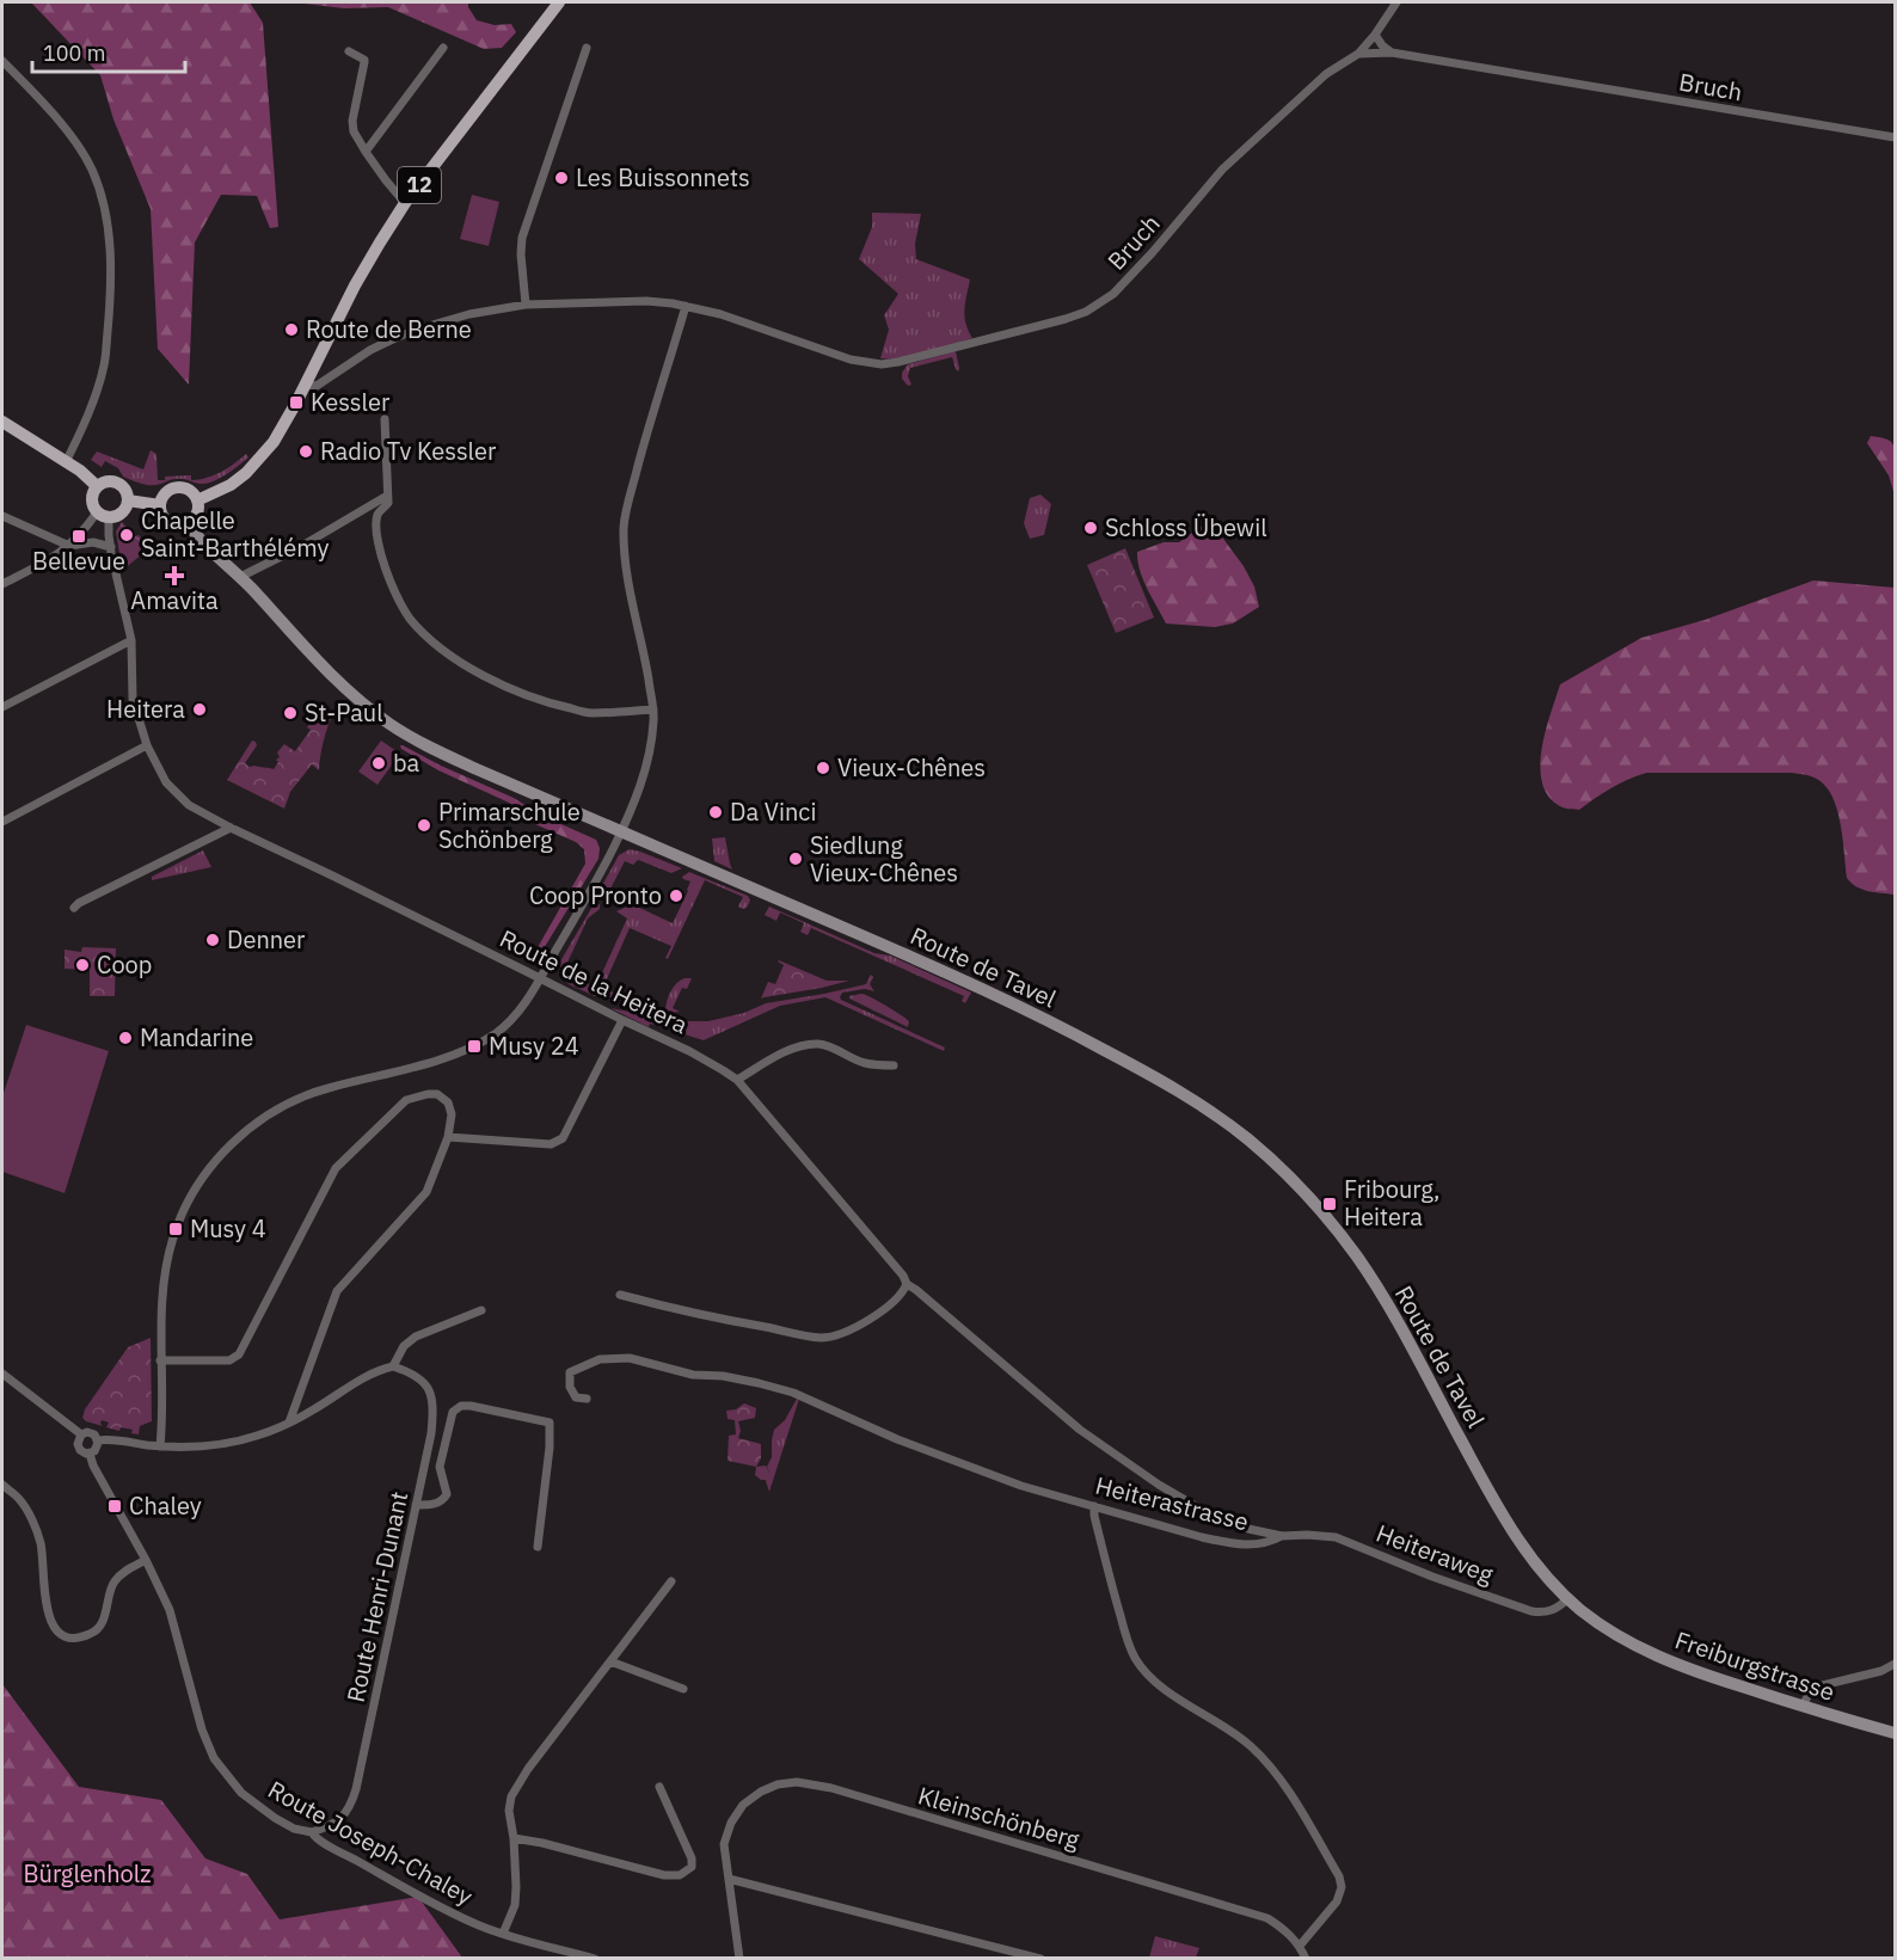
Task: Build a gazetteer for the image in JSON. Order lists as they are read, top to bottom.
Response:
{
  "streets": {
    "main road": ["12", "Route de Tavel", "Freiburgstrasse"],
    "street": [
      "Bruch",
      "Route de la Heitera",
      "Heiterastrasse",
      "Heiteraweg",
      "Route Henri-Dunant",
      "Kleinschönberg",
      "Route Joseph-Chaley"
    ]
  },
  "crossings": [
    ["Bruch", "12"],
    ["12", "Route de Tavel"],
    ["Route de Tavel", "Heiteraweg"],
    ["Route de Tavel", "Freiburgstrasse"],
    ["Route de la Heitera", "Heiterastrasse"],
    ["Heiterastrasse", "Heiteraweg"],
    ["Route Henri-Dunant", "Route Joseph-Chaley"]
  ],
  "parks": ["Bürglenholz"],
  "places": {
    "other": [
      "Les Buissonnets",
      "Route de Berne",
      "Radio Tv Kessler",
      "Schloss Übewil",
      "Chapelle Saint-Barthélémy",
      "Heitera",
      "St-Paul",
      "ba",
      "Vieux-Chênes",
      "Da Vinci",
      "Primarschule Schönberg",
      "Siedlung Vieux-Chênes",
      "Coop Pronto",
      "Denner",
      "Coop",
      "Mandarine"
    ],
    "transit": [
      "Kessler",
      "Bellevue",
      "Musy 24",
      "Fribourg, Heitera",
      "Musy 4",
      "Chaley"
    ],
    "health": ["Amavita"]
  },
  "scale_bar": "100 m"
}
